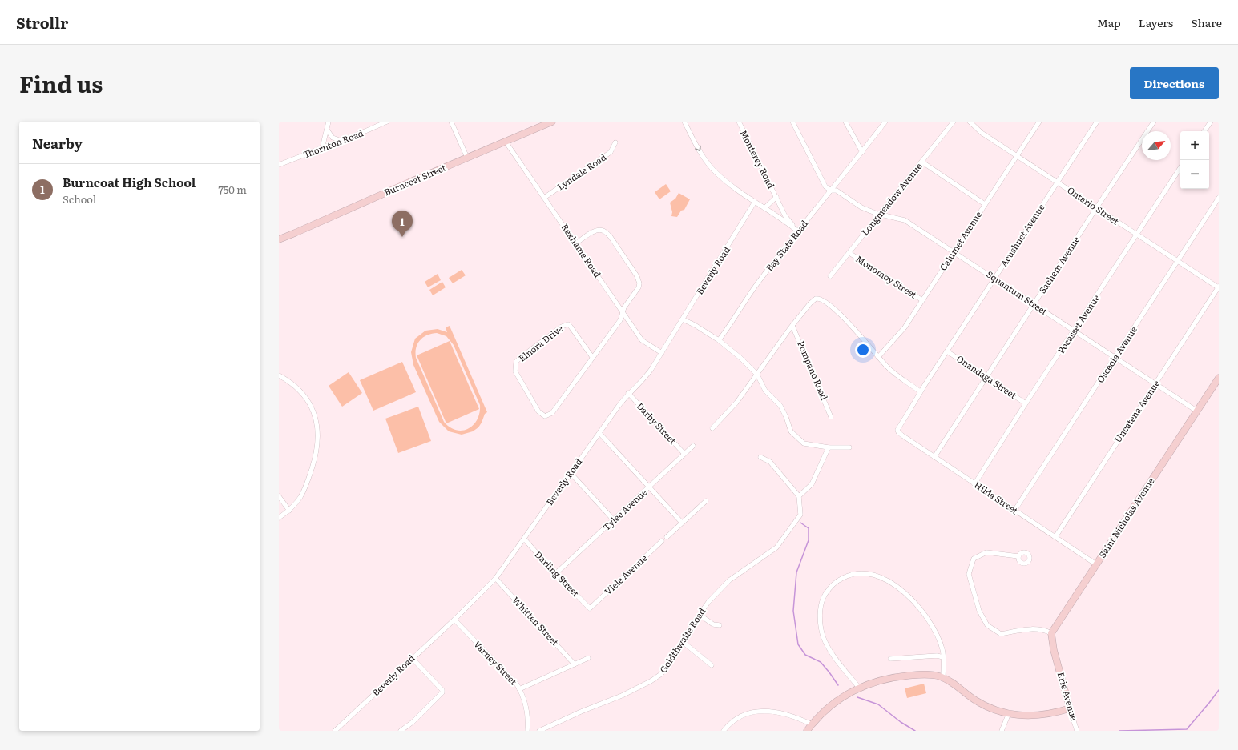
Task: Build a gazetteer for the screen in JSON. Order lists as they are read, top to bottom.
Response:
{
  "streets": {
    "street": [
      "Thornton Road",
      "Monterey Road",
      "Lyndale Road",
      "Burncoat Street",
      "Longmeadow Avenue",
      "Ontario Street",
      "Acushnet Avenue",
      "Calumet Avenue",
      "Bay State Road",
      "Rexhame Road",
      "Sachem Avenue",
      "Beverly Road",
      "Monomoy Street",
      "Squantum Street",
      "Pocasset Avenue",
      "Elnora Drive",
      "Osceola Avenue",
      "Pompano Road",
      "Onandaga Street",
      "Uncatena Avenue",
      "Darby Street",
      "Hilda Street",
      "Tylee Avenue",
      "Saint Nicholas Avenue",
      "Darling Street",
      "Viele Avenue",
      "Whitten Street",
      "Goldthwaite Road",
      "Varney Street",
      "Erie Avenue"
    ]
  },
  "crossings": [
    ["Monterey Road", "Bay State Road"],
    ["Lyndale Road", "Rexhame Road"],
    ["Burncoat Street", "Rexhame Road"],
    ["Longmeadow Avenue", "Monomoy Street"],
    ["Longmeadow Avenue", "Squantum Street"],
    ["Ontario Street", "Acushnet Avenue"],
    ["Ontario Street", "Calumet Avenue"],
    ["Ontario Street", "Sachem Avenue"],
    ["Ontario Street", "Pocasset Avenue"],
    ["Ontario Street", "Osceola Avenue"],
    ["Ontario Street", "Uncatena Avenue"],
    ["Acushnet Avenue", "Squantum Street"],
    ["Acushnet Avenue", "Onandaga Street"],
    ["Acushnet Avenue", "Hilda Street"],
    ["Calumet Avenue", "Monomoy Street"],
    ["Calumet Avenue", "Squantum Street"],
    ["Bay State Road", "Squantum Street"],
    ["Rexhame Road", "Beverly Road"],
    ["Rexhame Road", "Elnora Drive"],
    ["Sachem Avenue", "Squantum Street"],
    ["Sachem Avenue", "Onandaga Street"],
    ["Sachem Avenue", "Hilda Street"],
    ["Beverly Road", "Darby Street"],
    ["Beverly Road", "Darling Street"],
    ["Beverly Road", "Whitten Street"],
    ["Beverly Road", "Varney Street"],
    ["Squantum Street", "Pocasset Avenue"],
    ["Squantum Street", "Osceola Avenue"],
    ["Squantum Street", "Uncatena Avenue"],
    ["Squantum Street", "Saint Nicholas Avenue"],
    ["Pocasset Avenue", "Onandaga Street"],
    ["Pocasset Avenue", "Hilda Street"],
    ["Osceola Avenue", "Hilda Street"],
    ["Uncatena Avenue", "Hilda Street"],
    ["Darby Street", "Tylee Avenue"],
    ["Hilda Street", "Saint Nicholas Avenue"],
    ["Tylee Avenue", "Darling Street"],
    ["Saint Nicholas Avenue", "Erie Avenue"],
    ["Darling Street", "Viele Avenue"]
  ],
  "north": "top right",
  "page": {
    "header": "Strollr",
    "nav": ["Map", "Layers", "Share"],
    "title": "Find us",
    "buttons": "Directions",
    "heading": "Nearby",
    "map_buttons": ["+", "−"],
    "list": [
      {
        "mark": "1",
        "name": "Burncoat High School",
        "note": "School",
        "value": "750 m"
      }
    ],
    "pins": "1"
  }
}
